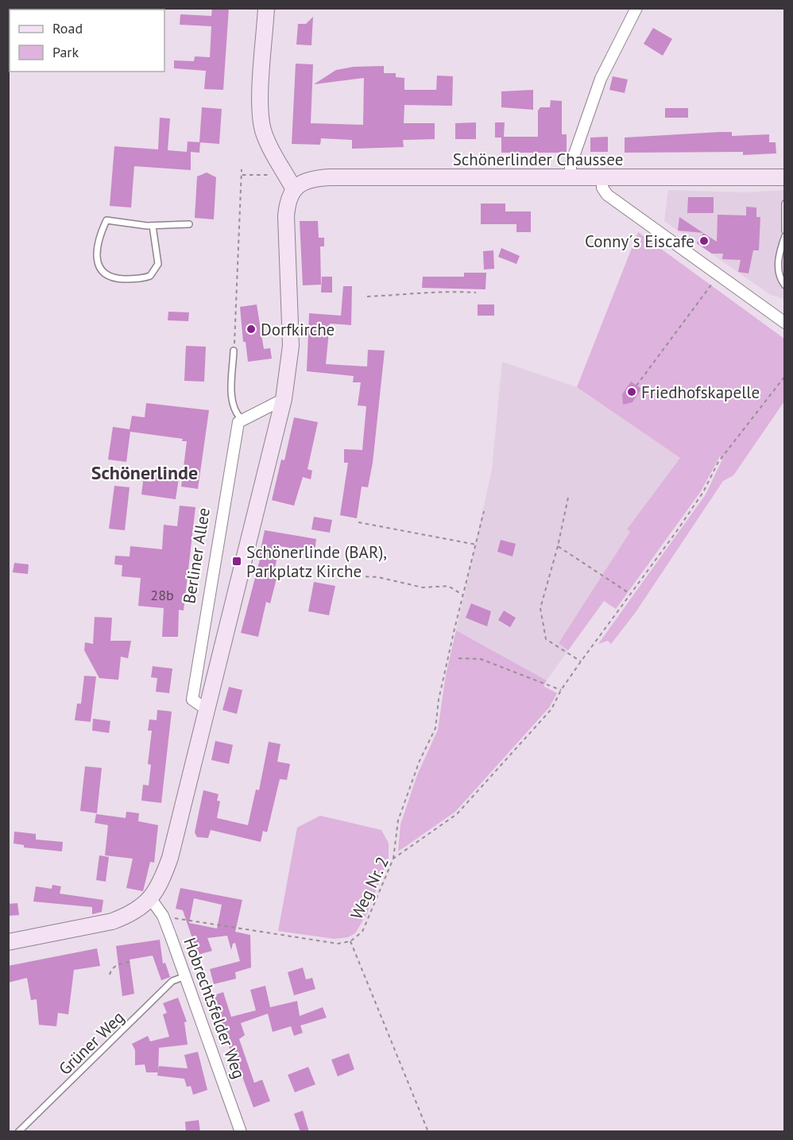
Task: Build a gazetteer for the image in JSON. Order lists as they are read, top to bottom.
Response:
{
  "streets": {
    "main road": ["Schönerlinder Chaussee"],
    "street": ["Berliner Allee", "Hobrechtsfelder Weg"],
    "lane": ["Grüner Weg"],
    "path": ["Weg Nr. 2"]
  },
  "crossings": [
    ["Weg Nr. 2", "Hobrechtsfelder Weg"],
    ["Hobrechtsfelder Weg", "Grüner Weg"]
  ],
  "districts": ["Schönerlinde"],
  "places": {
    "other": ["Conny´s Eiscafe", "Dorfkirche", "Friedhofskapelle"],
    "transit": ["Schönerlinde (BAR), Parkplatz Kirche"]
  },
  "house_numbers": ["28b"],
  "legend": ["Road", "Park"]
}
